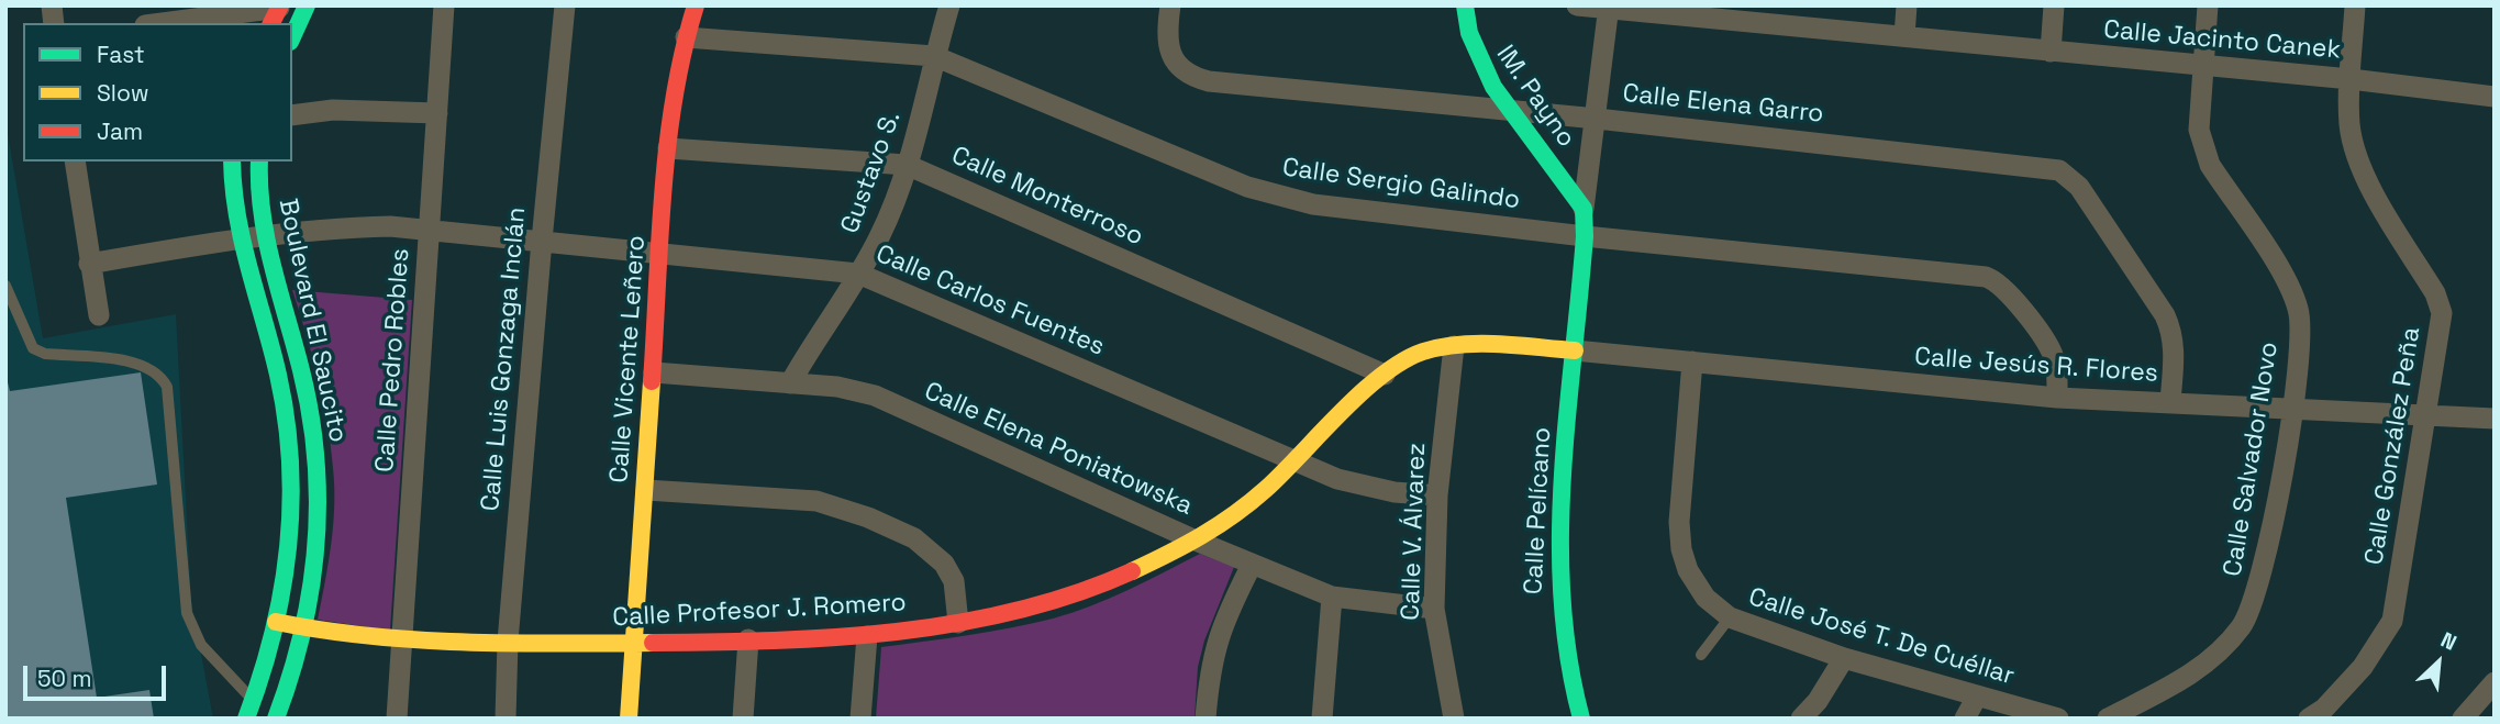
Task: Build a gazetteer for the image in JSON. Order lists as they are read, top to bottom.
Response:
{
  "streets": {
    "street": [
      "Calle Jacinto Canek",
      "IM. Payno",
      "Calle Elena Garro",
      "Gustavo S.",
      "Calle Sergio Galindo",
      "Calle Monterroso",
      "Calle Carlos Fuentes",
      "Boulevard El Saucito",
      "Calle Luis Gonzaga Inclán",
      "Calle Vicente Leñero",
      "Calle Pedro Robles",
      "Calle Jesús R. Flores",
      "Calle González Peña",
      "Calle Elena Poniatowska",
      "Calle Salvador Novo",
      "Calle Pelícano",
      "Calle V. Álvarez",
      "Calle Profesor J. Romero",
      "Calle José T. De Cuéllar"
    ]
  },
  "crossings": [
    ["Calle Jacinto Canek", "Calle González Peña"],
    ["Calle Jacinto Canek", "Calle Salvador Novo"],
    ["IM. Payno", "Calle Elena Garro"],
    ["IM. Payno", "Calle Pelícano"],
    ["Calle Elena Garro", "Calle Jesús R. Flores"],
    ["Gustavo S.", "Calle Sergio Galindo"],
    ["Gustavo S.", "Calle Monterroso"],
    ["Gustavo S.", "Calle Carlos Fuentes"],
    ["Gustavo S.", "Calle Elena Poniatowska"],
    ["Calle Sergio Galindo", "Calle Vicente Leñero"],
    ["Calle Sergio Galindo", "Calle Jesús R. Flores"],
    ["Calle Sergio Galindo", "Calle Pelícano"],
    ["Calle Monterroso", "Calle Vicente Leñero"],
    ["Calle Monterroso", "Calle Profesor J. Romero"],
    ["Calle Carlos Fuentes", "Boulevard El Saucito"],
    ["Calle Carlos Fuentes", "Calle Luis Gonzaga Inclán"],
    ["Calle Carlos Fuentes", "Calle Vicente Leñero"],
    ["Calle Carlos Fuentes", "Calle Pedro Robles"],
    ["Calle Carlos Fuentes", "Calle V. Álvarez"],
    ["Calle Carlos Fuentes", "Calle Profesor J. Romero"],
    ["Boulevard El Saucito", "Calle Profesor J. Romero"],
    ["Calle Luis Gonzaga Inclán", "Calle Profesor J. Romero"],
    ["Calle Vicente Leñero", "Calle Elena Poniatowska"],
    ["Calle Vicente Leñero", "Calle Profesor J. Romero"],
    ["Calle Pedro Robles", "Calle Profesor J. Romero"],
    ["Calle Jesús R. Flores", "Calle González Peña"],
    ["Calle Jesús R. Flores", "Calle Salvador Novo"],
    ["Calle Jesús R. Flores", "Calle Pelícano"],
    ["Calle Jesús R. Flores", "Calle Profesor J. Romero"],
    ["Calle Jesús R. Flores", "Calle José T. De Cuéllar"],
    ["Calle Elena Poniatowska", "Calle V. Álvarez"],
    ["Calle Elena Poniatowska", "Calle Profesor J. Romero"],
    ["Calle Pelícano", "Calle Profesor J. Romero"],
    ["Calle V. Álvarez", "Calle Profesor J. Romero"]
  ],
  "legend": ["Fast", "Slow", "Jam"],
  "scale_bar": "50 m",
  "north": "top right"
}
